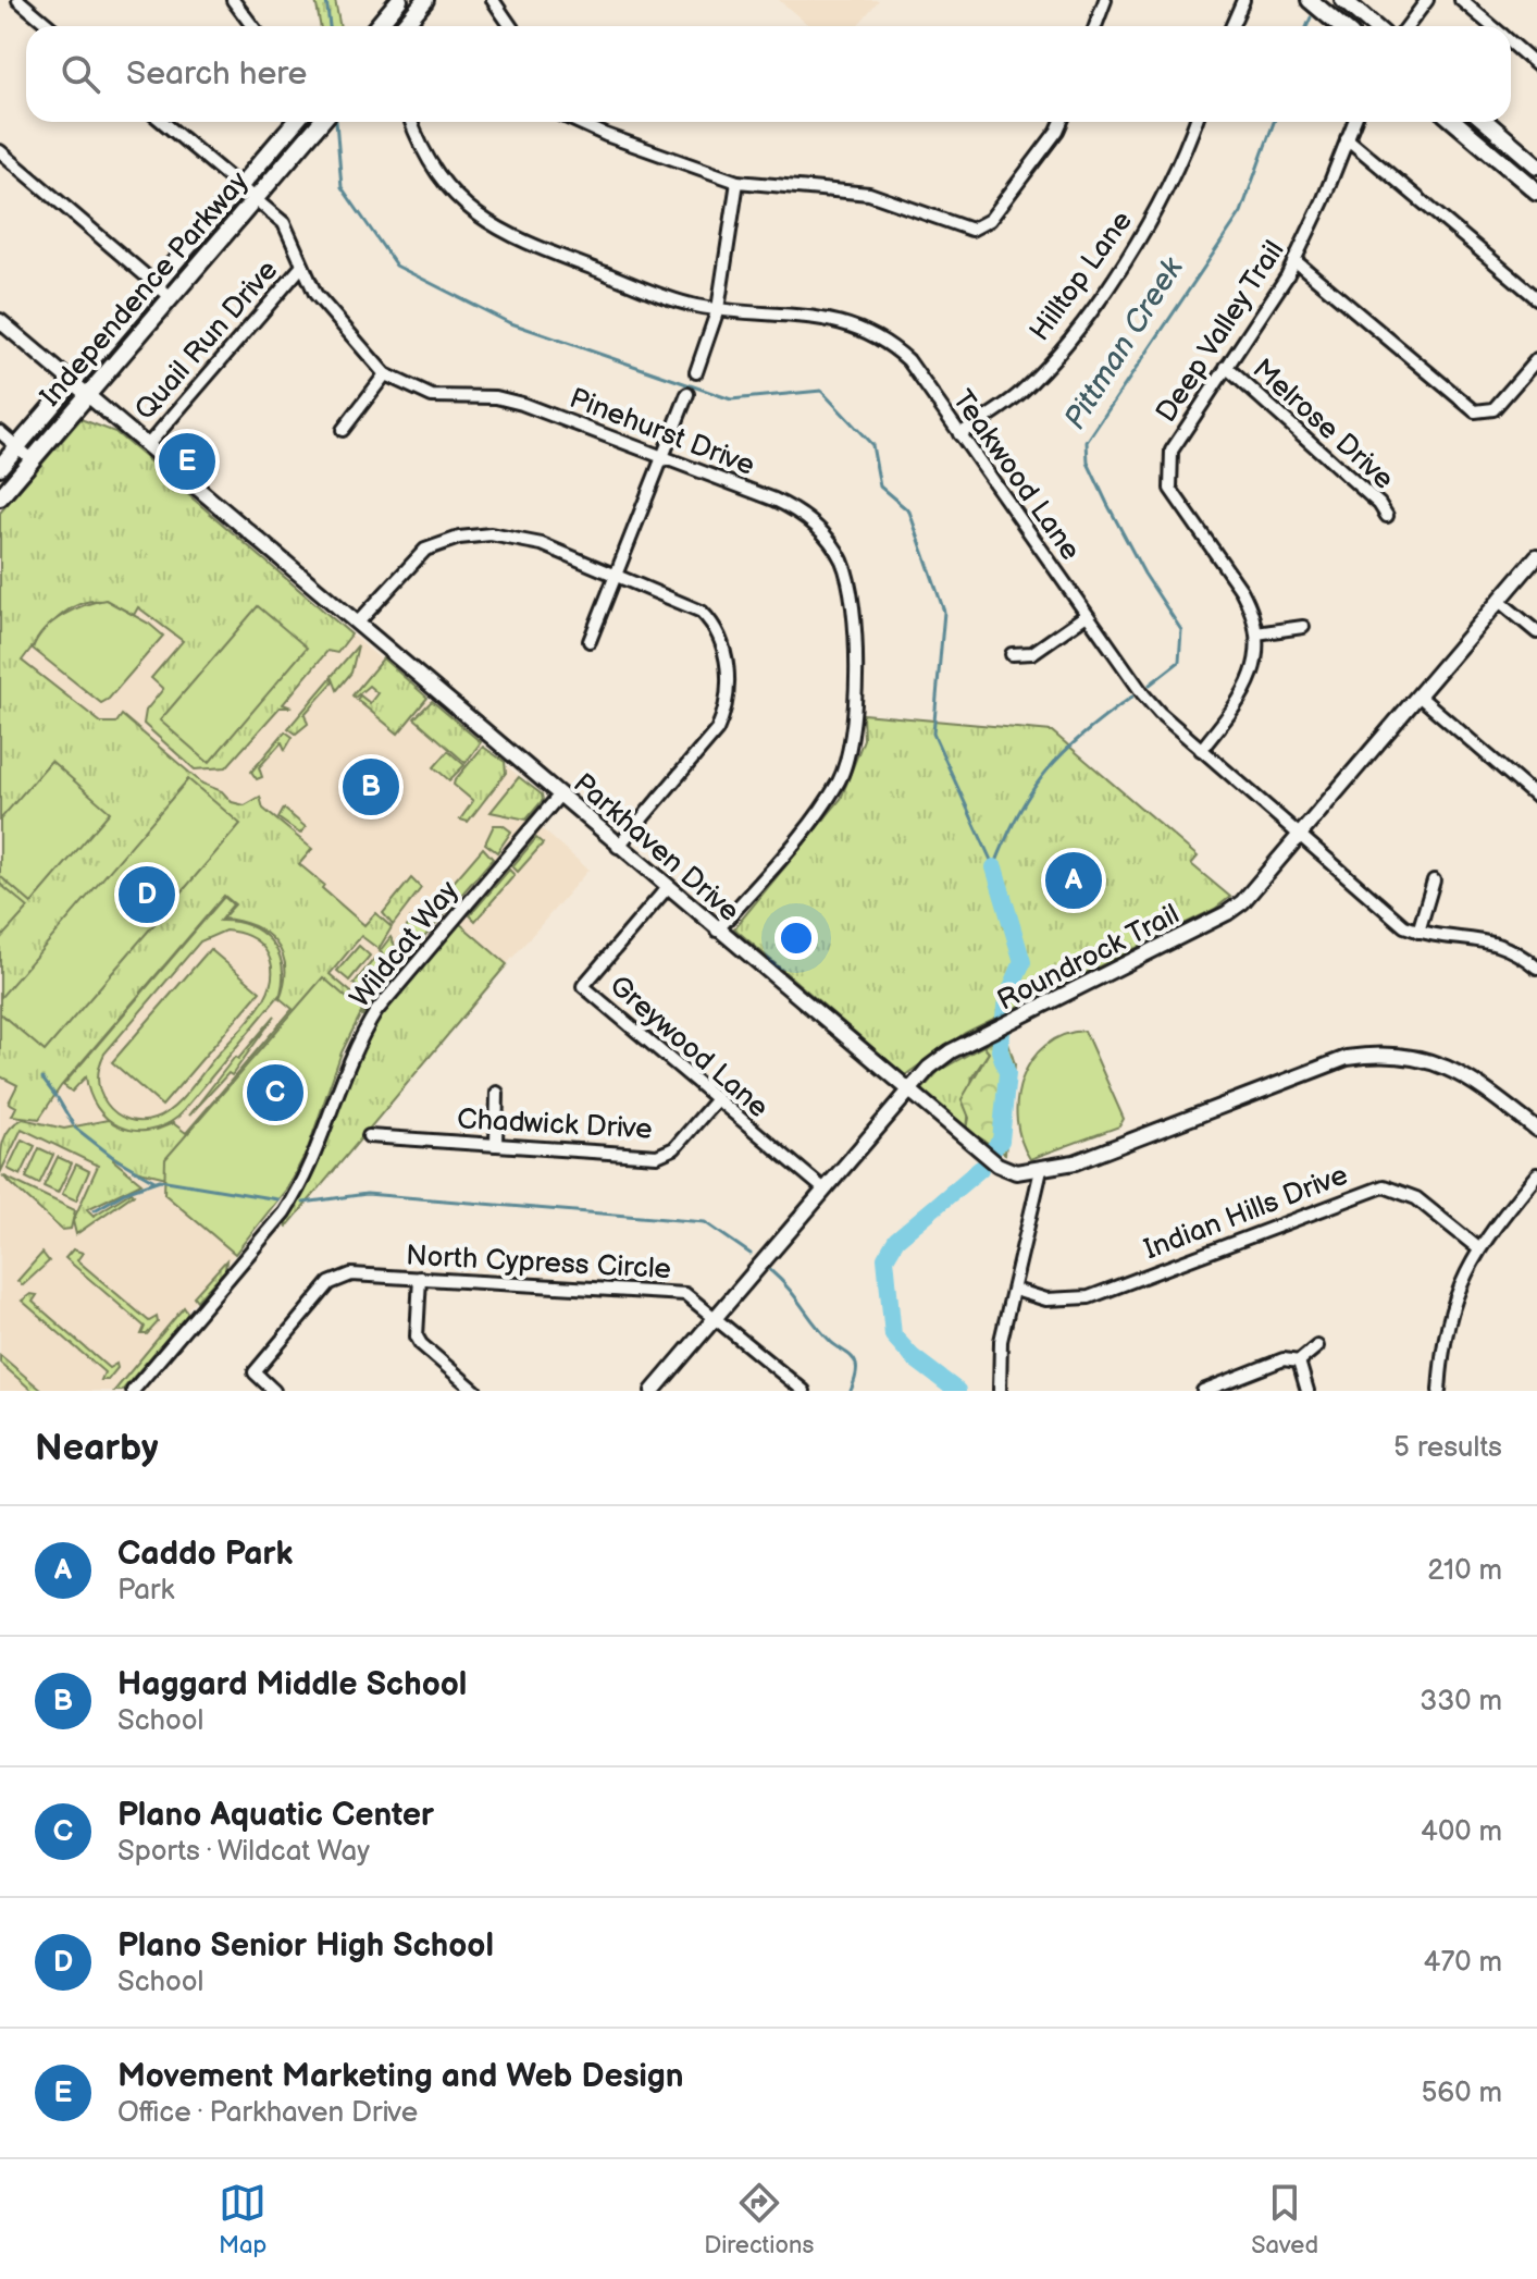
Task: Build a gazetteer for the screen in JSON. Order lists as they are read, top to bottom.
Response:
{
  "streets": {
    "main road": ["Independence Parkway"],
    "street": [
      "Hilltop Lane",
      "Deep Valley Trail",
      "Quail Run Drive",
      "Melrose Drive",
      "Pinehurst Drive",
      "Teakwood Lane",
      "Parkhaven Drive",
      "Wildcat Way",
      "Roundrock Trail",
      "Greywood Lane",
      "Chadwick Drive",
      "Indian Hills Drive",
      "North Cypress Circle"
    ]
  },
  "crossings": [
    ["Hilltop Lane", "Teakwood Lane"],
    ["Independence Parkway", "Pinehurst Drive"],
    ["Independence Parkway", "Parkhaven Drive"],
    ["Deep Valley Trail", "Melrose Drive"],
    ["Deep Valley Trail", "Teakwood Lane"],
    ["Quail Run Drive", "Pinehurst Drive"],
    ["Quail Run Drive", "Parkhaven Drive"],
    ["Pinehurst Drive", "Parkhaven Drive"],
    ["Teakwood Lane", "Roundrock Trail"],
    ["Parkhaven Drive", "Wildcat Way"],
    ["Parkhaven Drive", "Roundrock Trail"],
    ["Parkhaven Drive", "Greywood Lane"],
    ["Roundrock Trail", "Greywood Lane"],
    ["Roundrock Trail", "North Cypress Circle"],
    ["Greywood Lane", "Chadwick Drive"]
  ],
  "water": ["Pittman Creek"],
  "page": {
    "search": "Search here",
    "pins": [
      "E",
      "B",
      "A",
      "D",
      "C"
    ],
    "heading": ["Nearby", "5 results"],
    "list": [
      {
        "mark": "A",
        "name": "Caddo Park",
        "note": "Park",
        "value": "210 m"
      },
      {
        "mark": "B",
        "name": "Haggard Middle School",
        "note": "School",
        "value": "330 m"
      },
      {
        "mark": "C",
        "name": "Plano Aquatic Center",
        "note": "Sports · Wildcat Way",
        "value": "400 m"
      },
      {
        "mark": "D",
        "name": "Plano Senior High School",
        "note": "School",
        "value": "470 m"
      },
      {
        "mark": "E",
        "name": "Movement Marketing and Web Design",
        "note": "Office · Parkhaven Drive",
        "value": "560 m"
      }
    ],
    "nav": ["Map", "Directions", "Saved"]
  }
}
